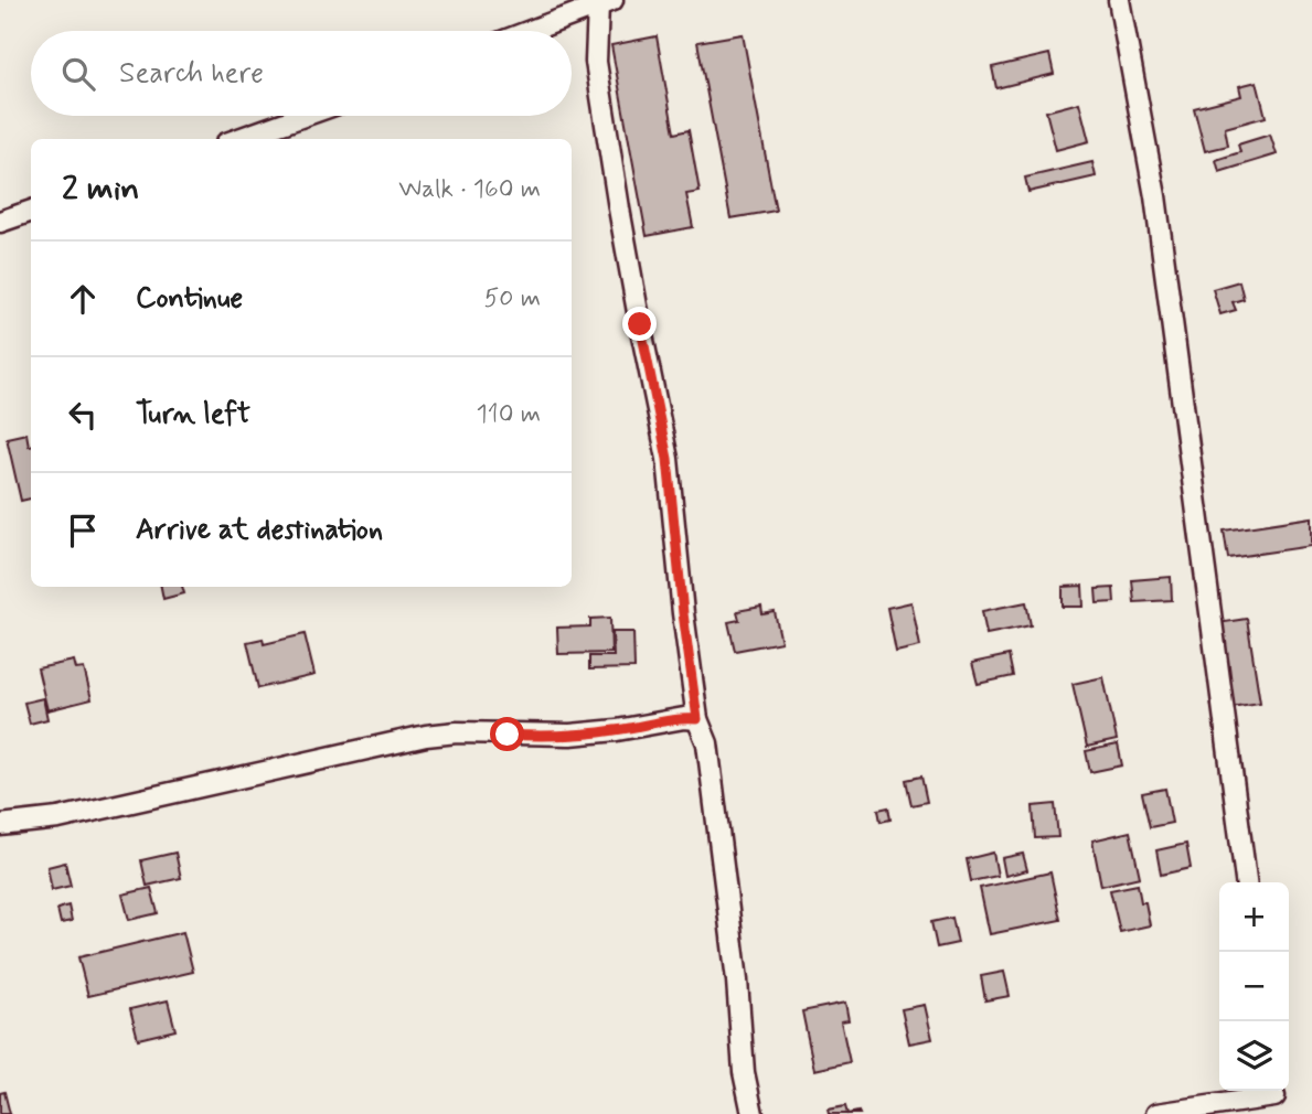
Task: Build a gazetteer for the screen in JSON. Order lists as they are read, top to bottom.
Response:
{
  "page": {
    "search": "Search here",
    "heading": ["2 min", "Walk · 160 m"],
    "list": [
      ["Continue", "50 m"],
      ["Turn left", "110 m"],
      "Arrive at destination"
    ],
    "map_buttons": ["+", "−"]
  }
}
